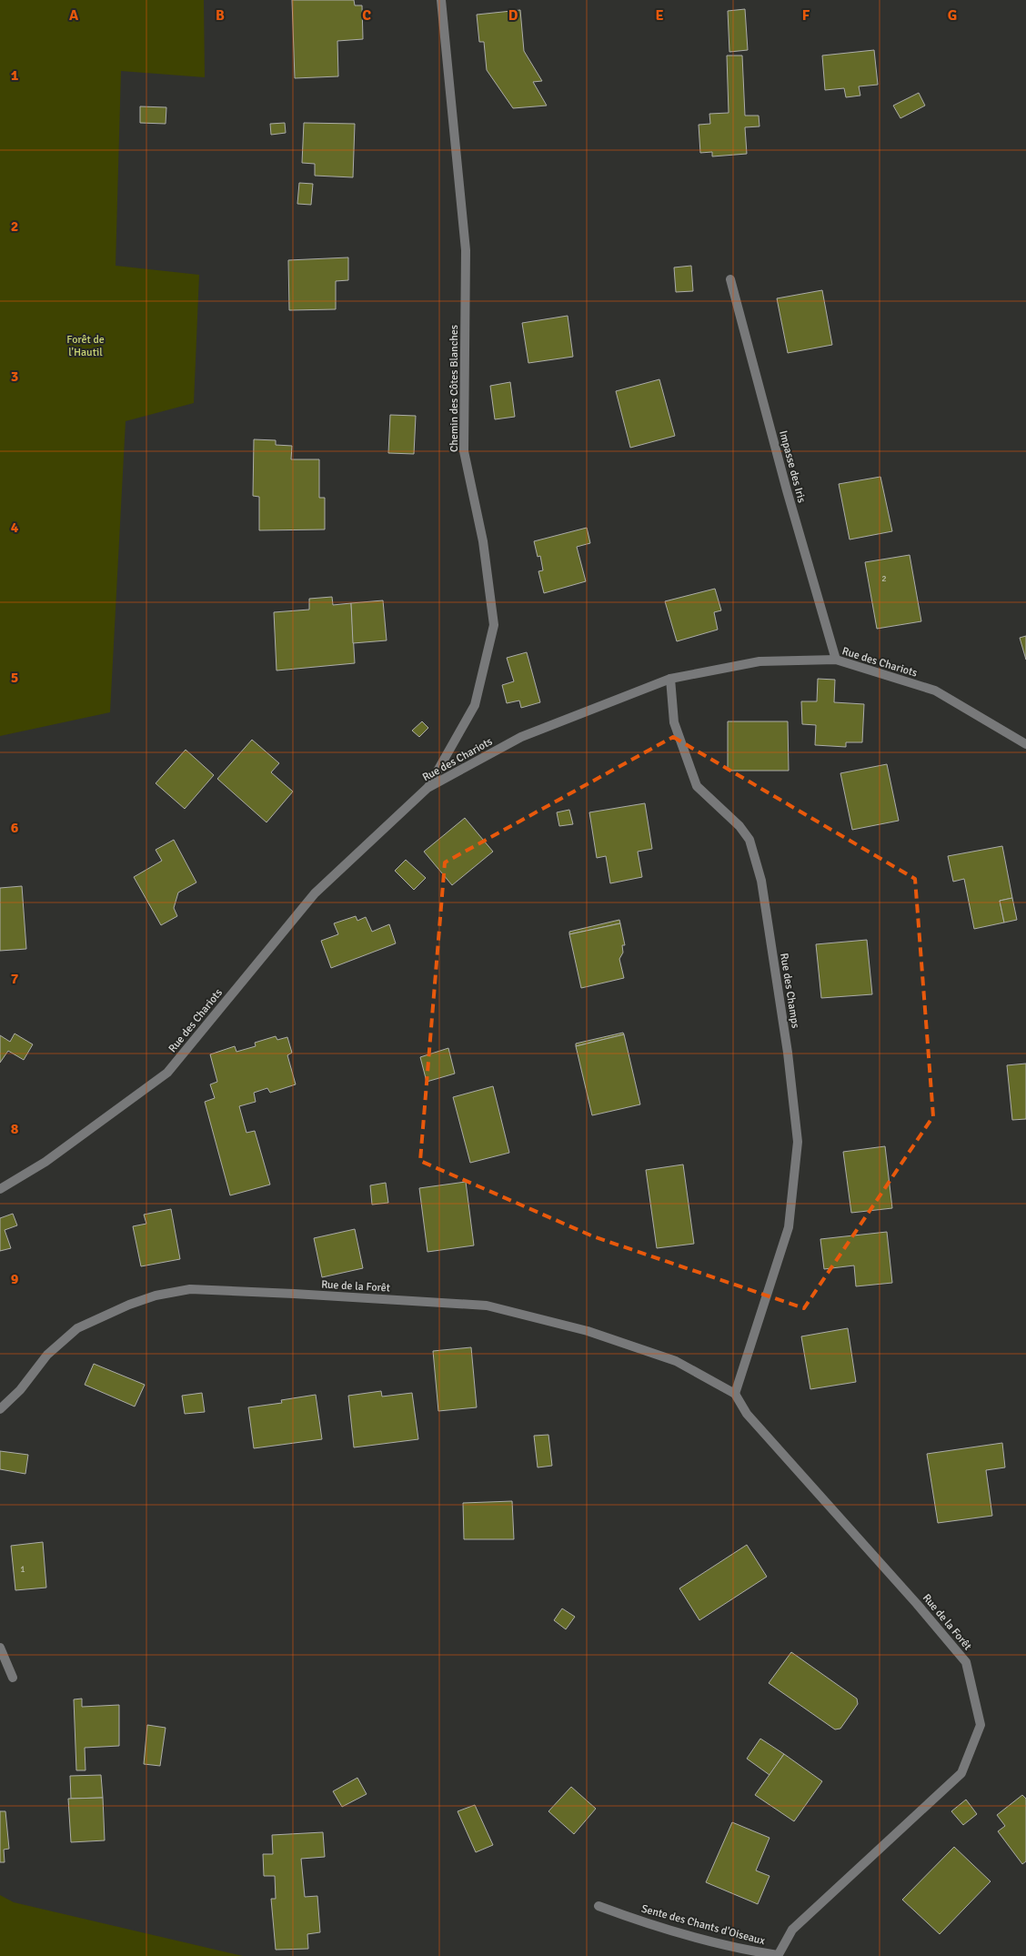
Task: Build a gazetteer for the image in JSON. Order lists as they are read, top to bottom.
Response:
{
  "streets": {
    "street": [
      "Chemin des Côtes Blanches",
      "Impasse des Iris",
      "Rue des Chariots",
      "Rue des Champs",
      "Rue de la Forêt",
      "Sente des Chants d'Oiseaux"
    ]
  },
  "crossings": [
    ["Chemin des Côtes Blanches", "Rue des Chariots"],
    ["Impasse des Iris", "Rue des Chariots"],
    ["Rue des Chariots", "Rue des Champs"],
    ["Rue des Champs", "Rue de la Forêt"],
    ["Rue de la Forêt", "Sente des Chants d'Oiseaux"]
  ],
  "parks": ["Forêt de l'Hautil"],
  "house_numbers": ["2", "1"],
  "grid": {
    "columns": [
      "A",
      "B",
      "C",
      "D",
      "E",
      "F",
      "G"
    ],
    "rows": [
      "1",
      "2",
      "3",
      "4",
      "5",
      "6",
      "7",
      "8",
      "9"
    ]
  }
}
